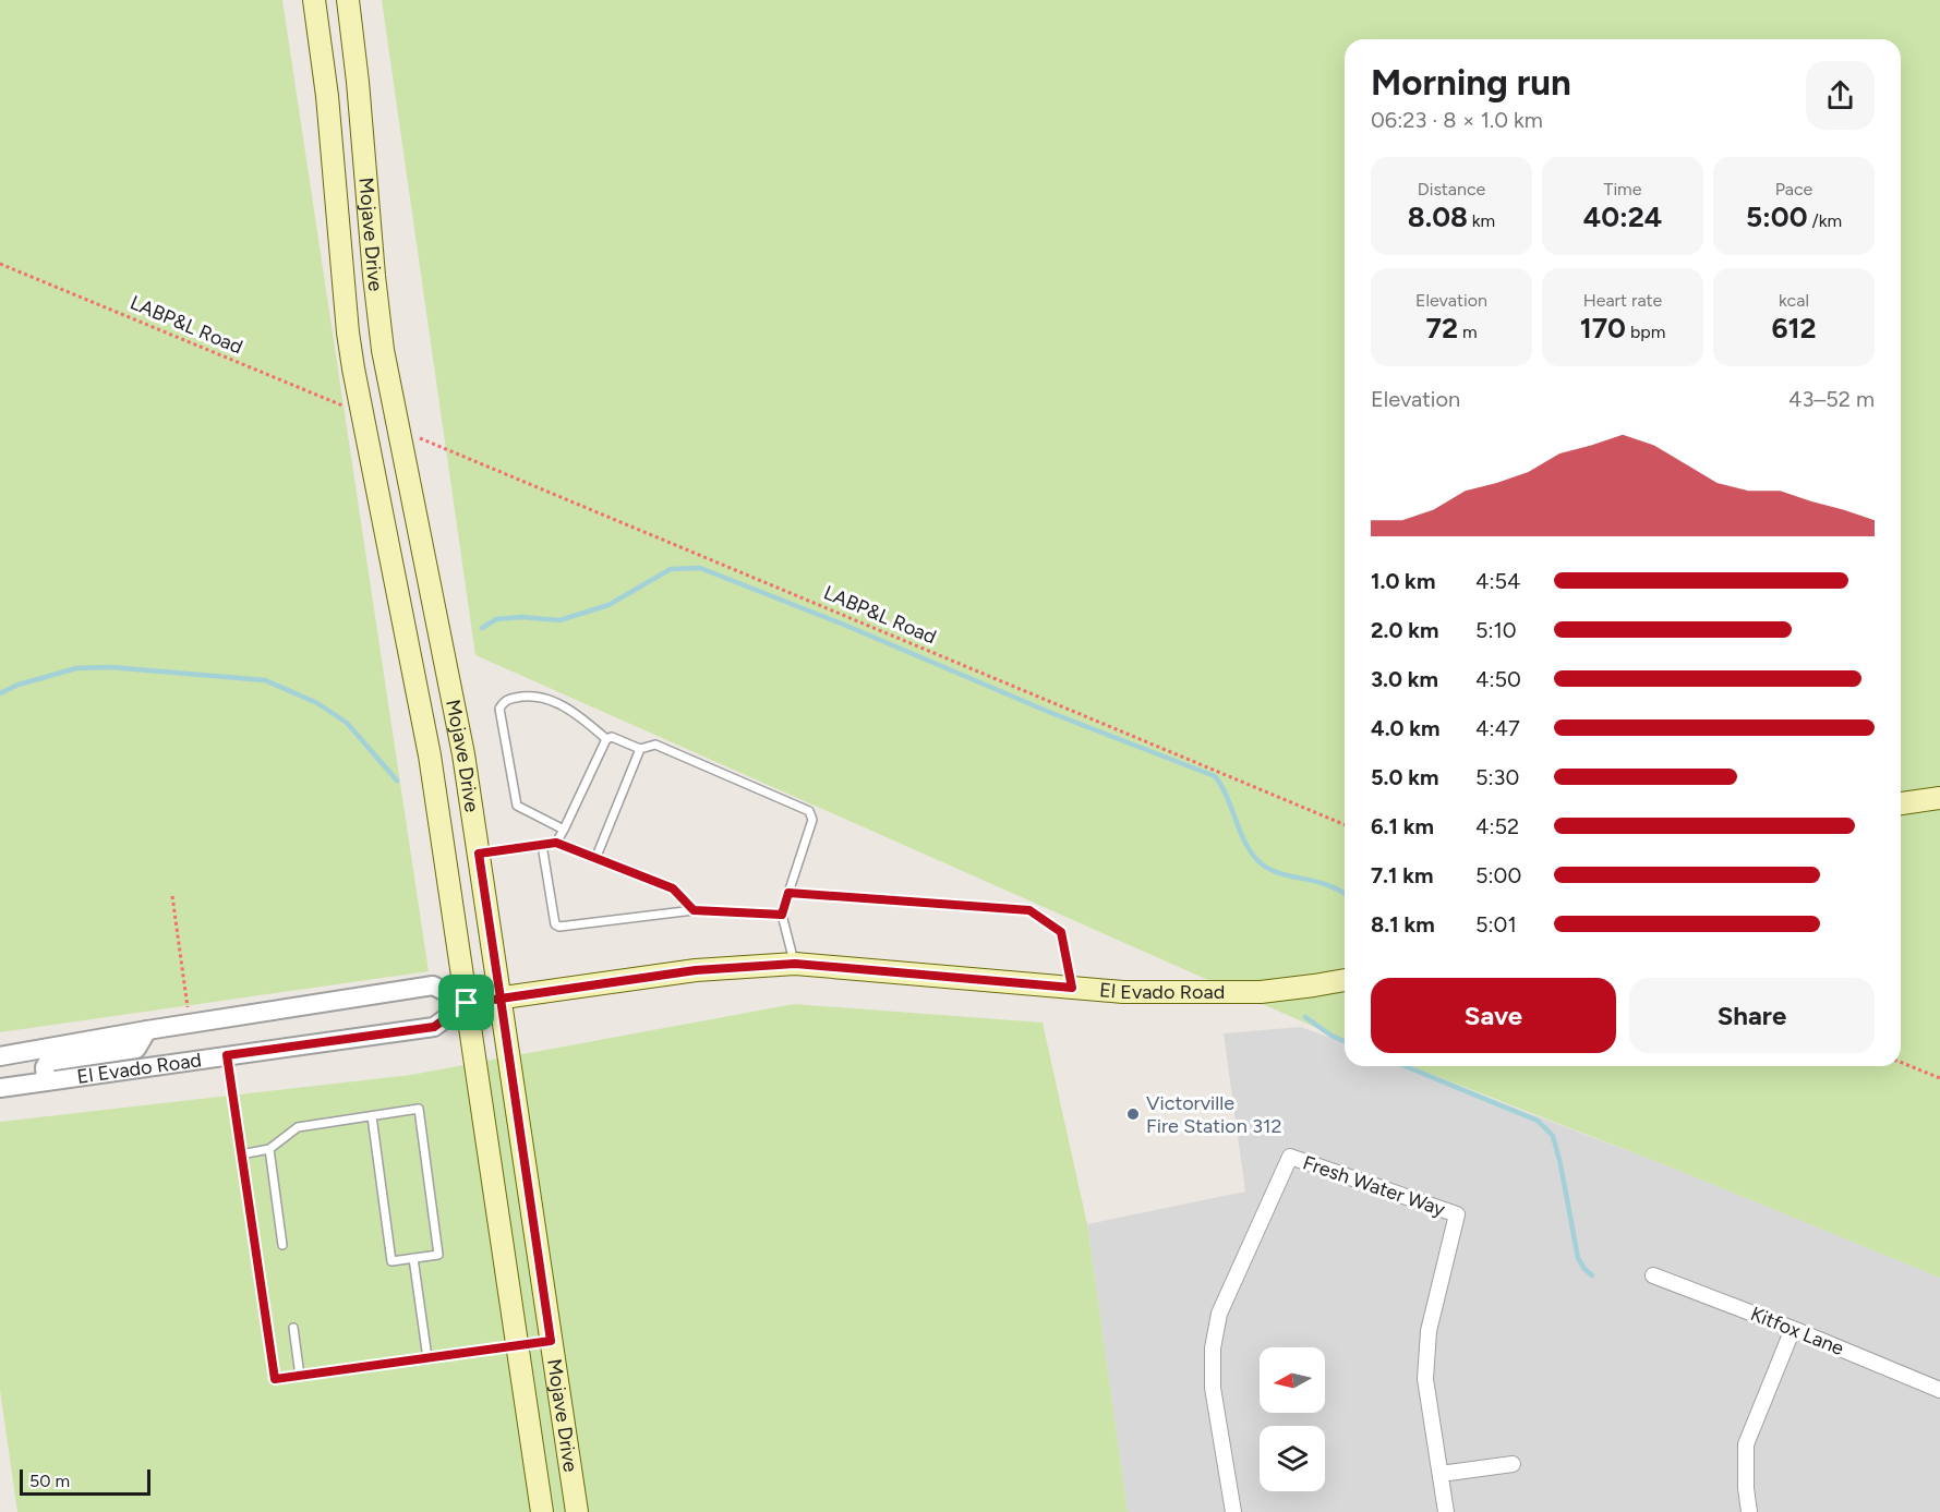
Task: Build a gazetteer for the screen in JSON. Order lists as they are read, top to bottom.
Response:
{
  "streets": {
    "main road": ["Mojave Drive", "El Evado Road"],
    "street": ["Fresh Water Way", "Kitfox Lane"],
    "path": ["LABP&L Road"]
  },
  "crossings": [
    ["Mojave Drive", "LABP&L Road"],
    ["Mojave Drive", "El Evado Road"]
  ],
  "places": ["Victorville Fire Station 312"],
  "scale_bar": "50 m",
  "north": "left",
  "page": {
    "heading": ["Morning run", "06:23 · 8 × 1.0 km"],
    "stats": [
      ["Distance", "8.08 km"],
      ["Time", "40:24"],
      ["Pace", "5:00 /km"],
      ["Elevation", "72 m"],
      ["Heart rate", "170 bpm"],
      ["kcal", "612"]
    ],
    "chart": ["Elevation", "43–52 m"],
    "list": [
      {
        "name": "1.0 km",
        "note": "4:54"
      },
      {
        "name": "2.0 km",
        "note": "5:10"
      },
      {
        "name": "3.0 km",
        "note": "4:50"
      },
      {
        "name": "4.0 km",
        "note": "4:47"
      },
      {
        "name": "5.0 km",
        "note": "5:30"
      },
      {
        "name": "6.1 km",
        "note": "4:52"
      },
      {
        "name": "7.1 km",
        "note": "5:00"
      },
      {
        "name": "8.1 km",
        "note": "5:01"
      }
    ],
    "buttons": ["Save", "Share"],
    "scale": "50 m"
  }
}
